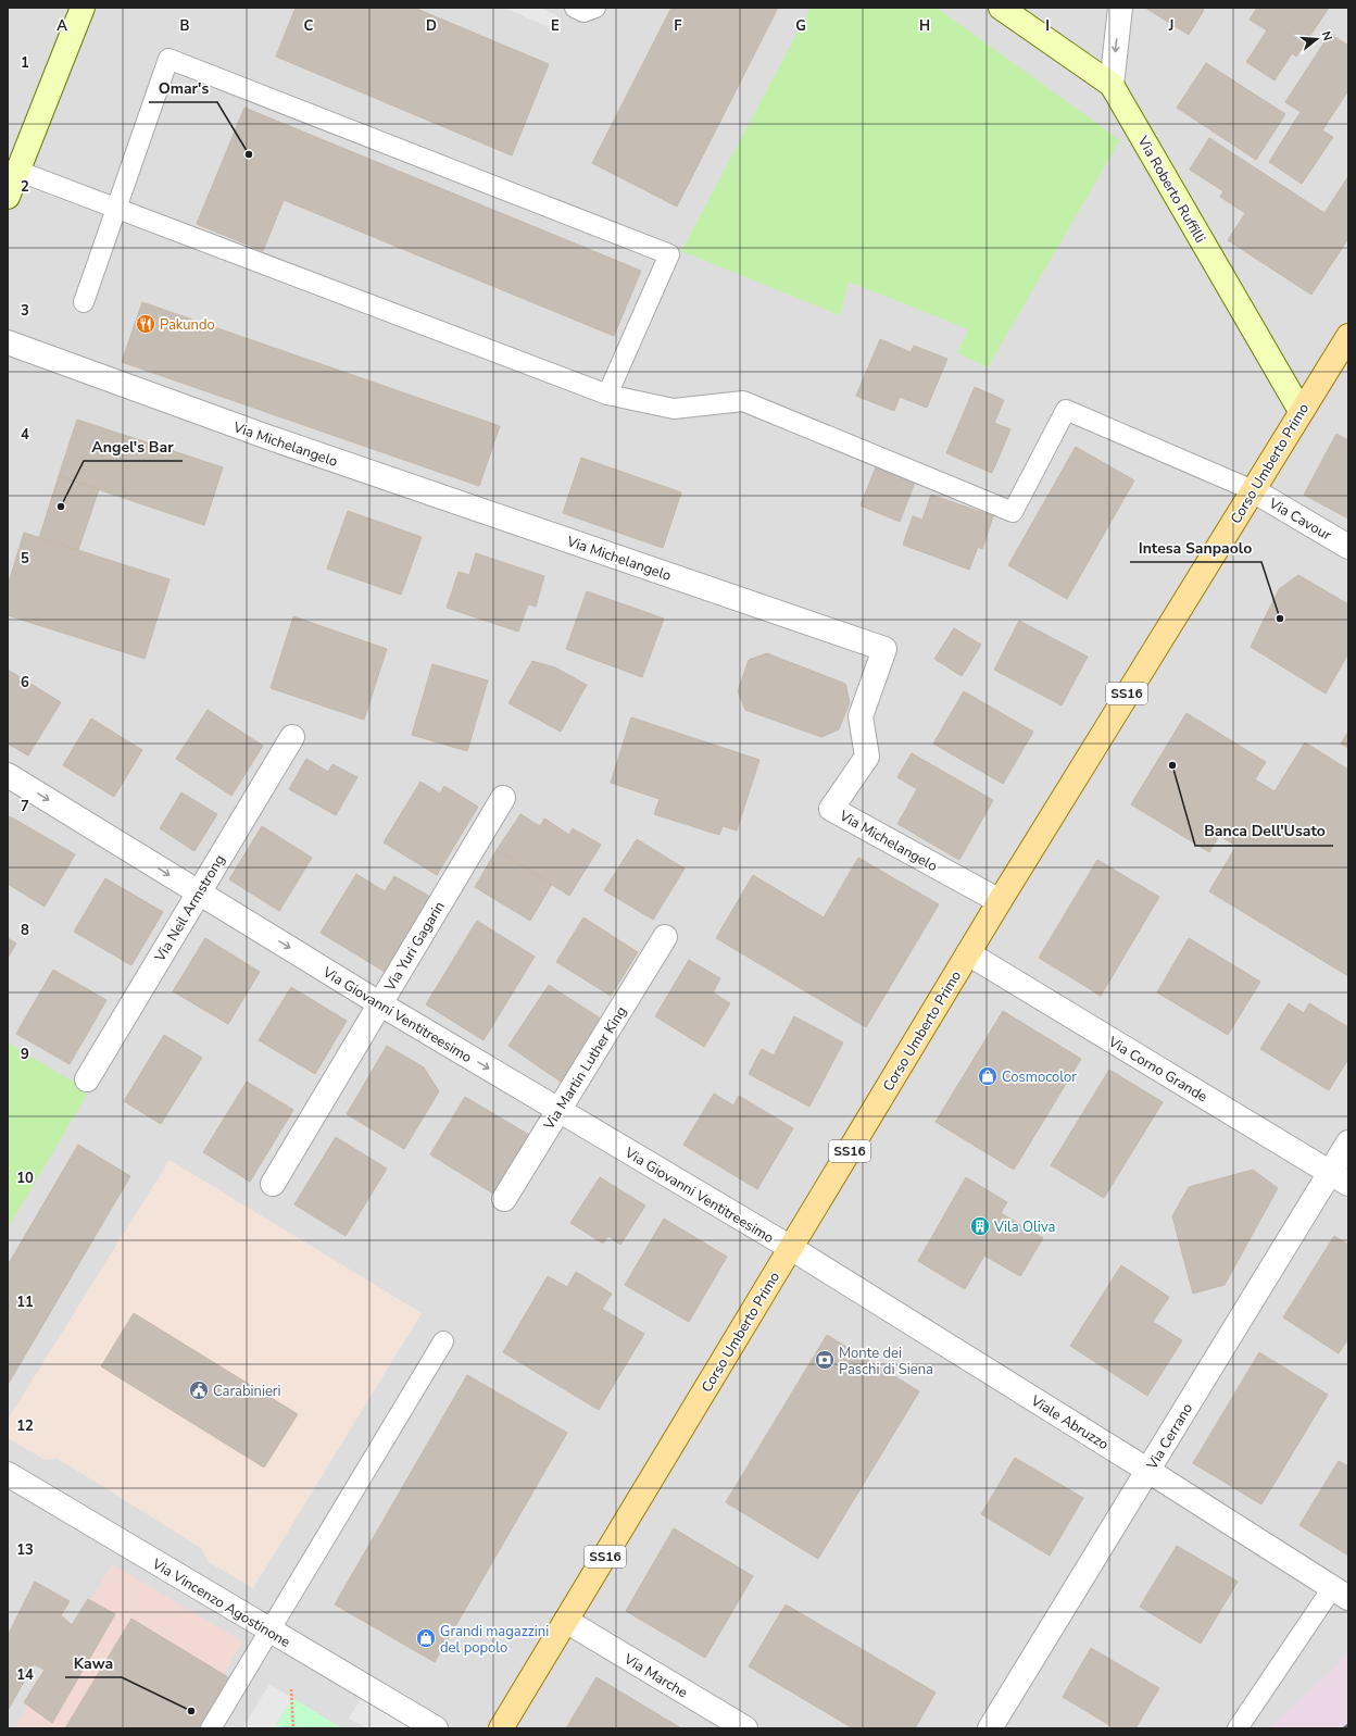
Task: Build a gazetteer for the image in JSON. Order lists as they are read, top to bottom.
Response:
{
  "streets": {
    "main road": ["Corso Umberto Primo", "SS16"],
    "street": [
      "Via Roberto Ruffilli",
      "Via Michelangelo",
      "Via Cavour",
      "Via Neil Armstrong",
      "Via Yuri Gagarin",
      "Via Giovanni Ventitreesimo",
      "Via Martin Luther King",
      "Via Corno Grande",
      "Viale Abruzzo",
      "Via Cerrano",
      "Via Vincenzo Agostinone",
      "Via Marche"
    ]
  },
  "crossings": [
    ["Via Roberto Ruffilli", "Corso Umberto Primo"],
    ["Via Michelangelo", "Corso Umberto Primo"],
    ["Corso Umberto Primo", "Via Cavour"],
    ["Corso Umberto Primo", "Via Giovanni Ventitreesimo"],
    ["Corso Umberto Primo", "Via Corno Grande"],
    ["Corso Umberto Primo", "Viale Abruzzo"],
    ["Corso Umberto Primo", "Via Marche"],
    ["Via Neil Armstrong", "Via Giovanni Ventitreesimo"],
    ["Via Yuri Gagarin", "Via Giovanni Ventitreesimo"],
    ["Via Giovanni Ventitreesimo", "Via Martin Luther King"],
    ["Via Giovanni Ventitreesimo", "Viale Abruzzo"],
    ["Via Corno Grande", "Via Cerrano"],
    ["Viale Abruzzo", "Via Cerrano"]
  ],
  "one_way": ["Via Giovanni Ventitreesimo"],
  "places": {
    "other": [
      "Omar's",
      "Angel's Bar",
      "Intesa Sanpaolo",
      "Banca Dell'Usato",
      "Kawa"
    ],
    "restaurant": ["Pakundo"],
    "shop": ["Cosmocolor", "Grandi magazzini del popolo"],
    "building": ["Vila Oliva"],
    "bank": ["Monte dei Paschi di Siena"],
    "public building": ["Carabinieri"]
  },
  "north": "right",
  "grid": {
    "columns": [
      "A",
      "B",
      "C",
      "D",
      "E",
      "F",
      "G",
      "H",
      "I",
      "J"
    ],
    "rows": [
      "1",
      "2",
      "3",
      "4",
      "5",
      "6",
      "7",
      "8",
      "9",
      "10",
      "11",
      "12",
      "13",
      "14"
    ]
  }
}
